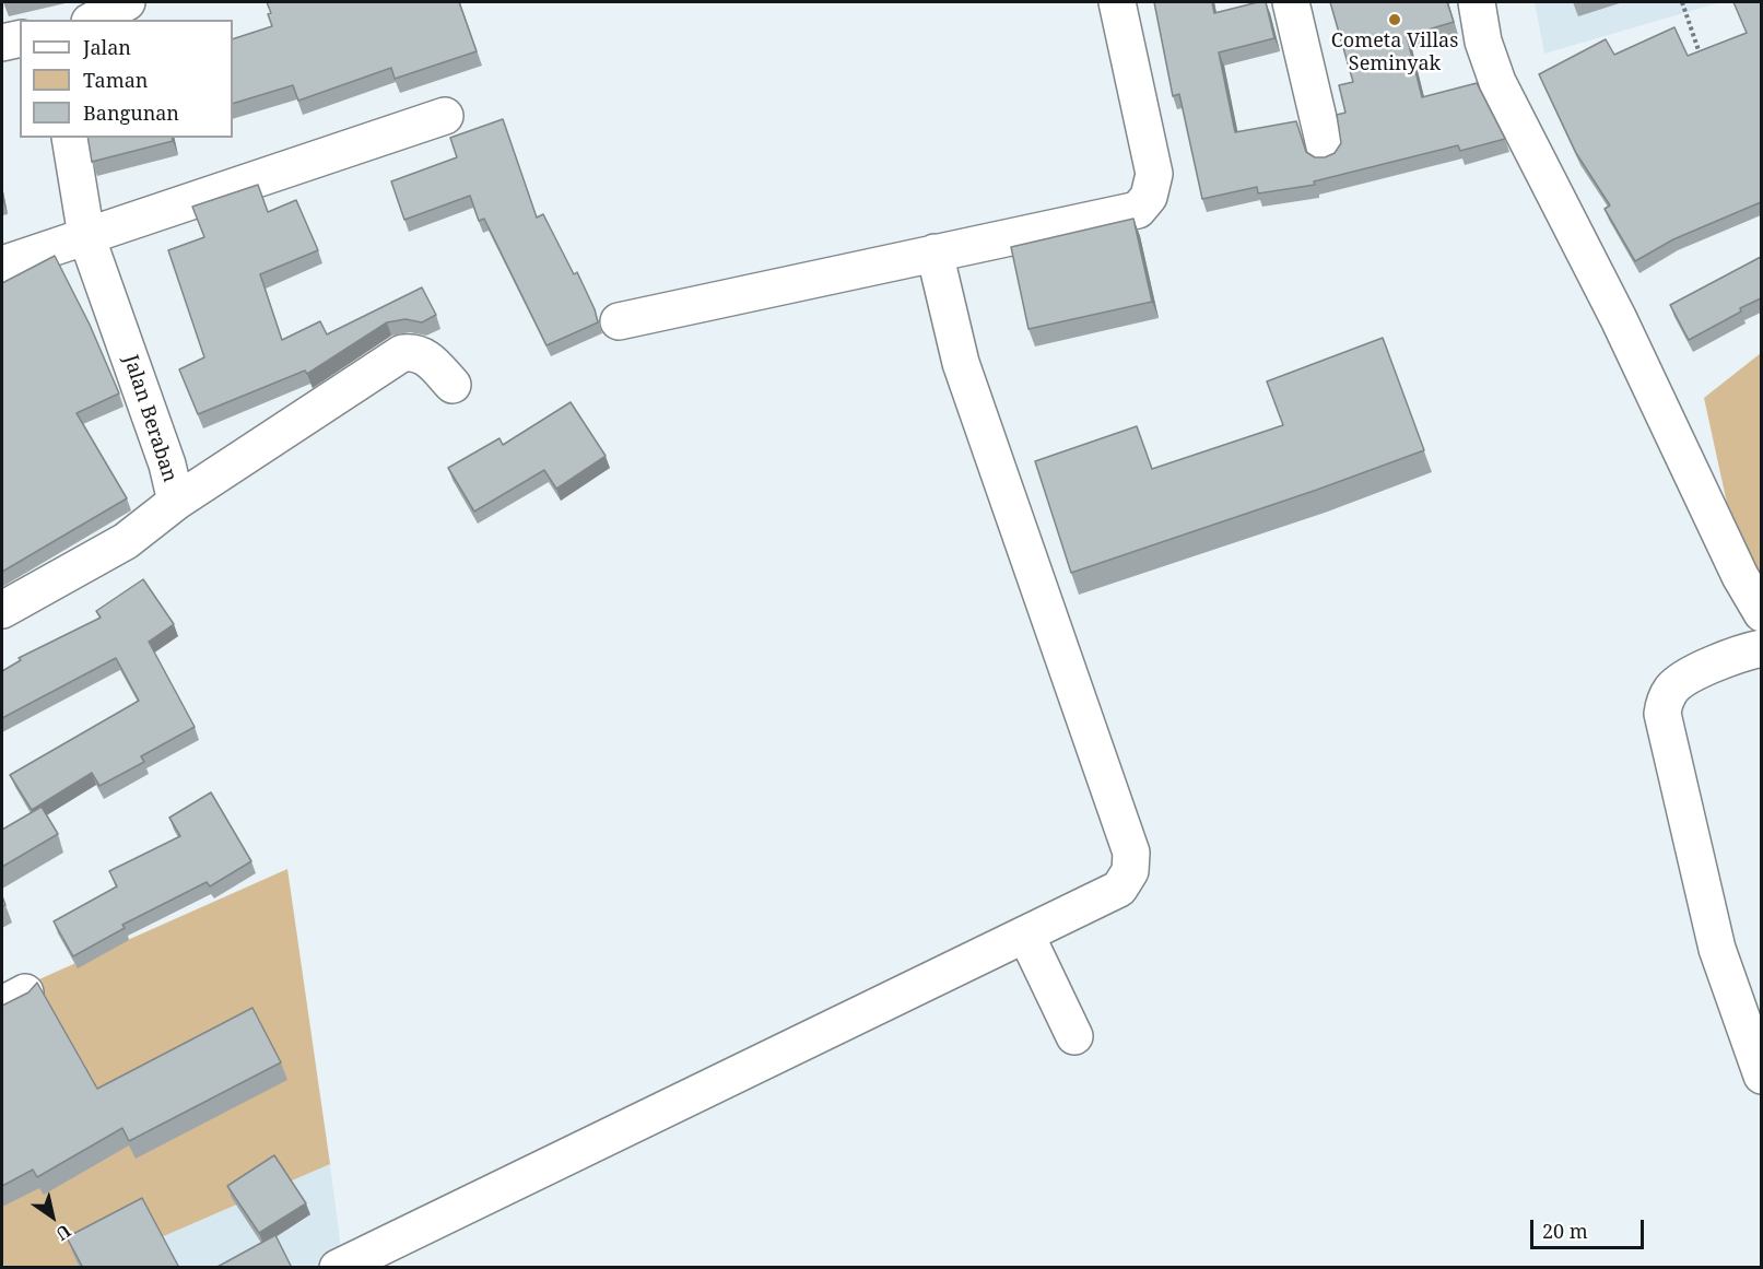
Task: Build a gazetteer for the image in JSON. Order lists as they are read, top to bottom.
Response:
{
  "streets": {
    "street": ["Jalan Beraban"]
  },
  "places": ["Cometa Villas Seminyak"],
  "legend": ["Jalan", "Taman", "Bangunan"],
  "scale_bar": "20 m",
  "north": "bottom right"
}
